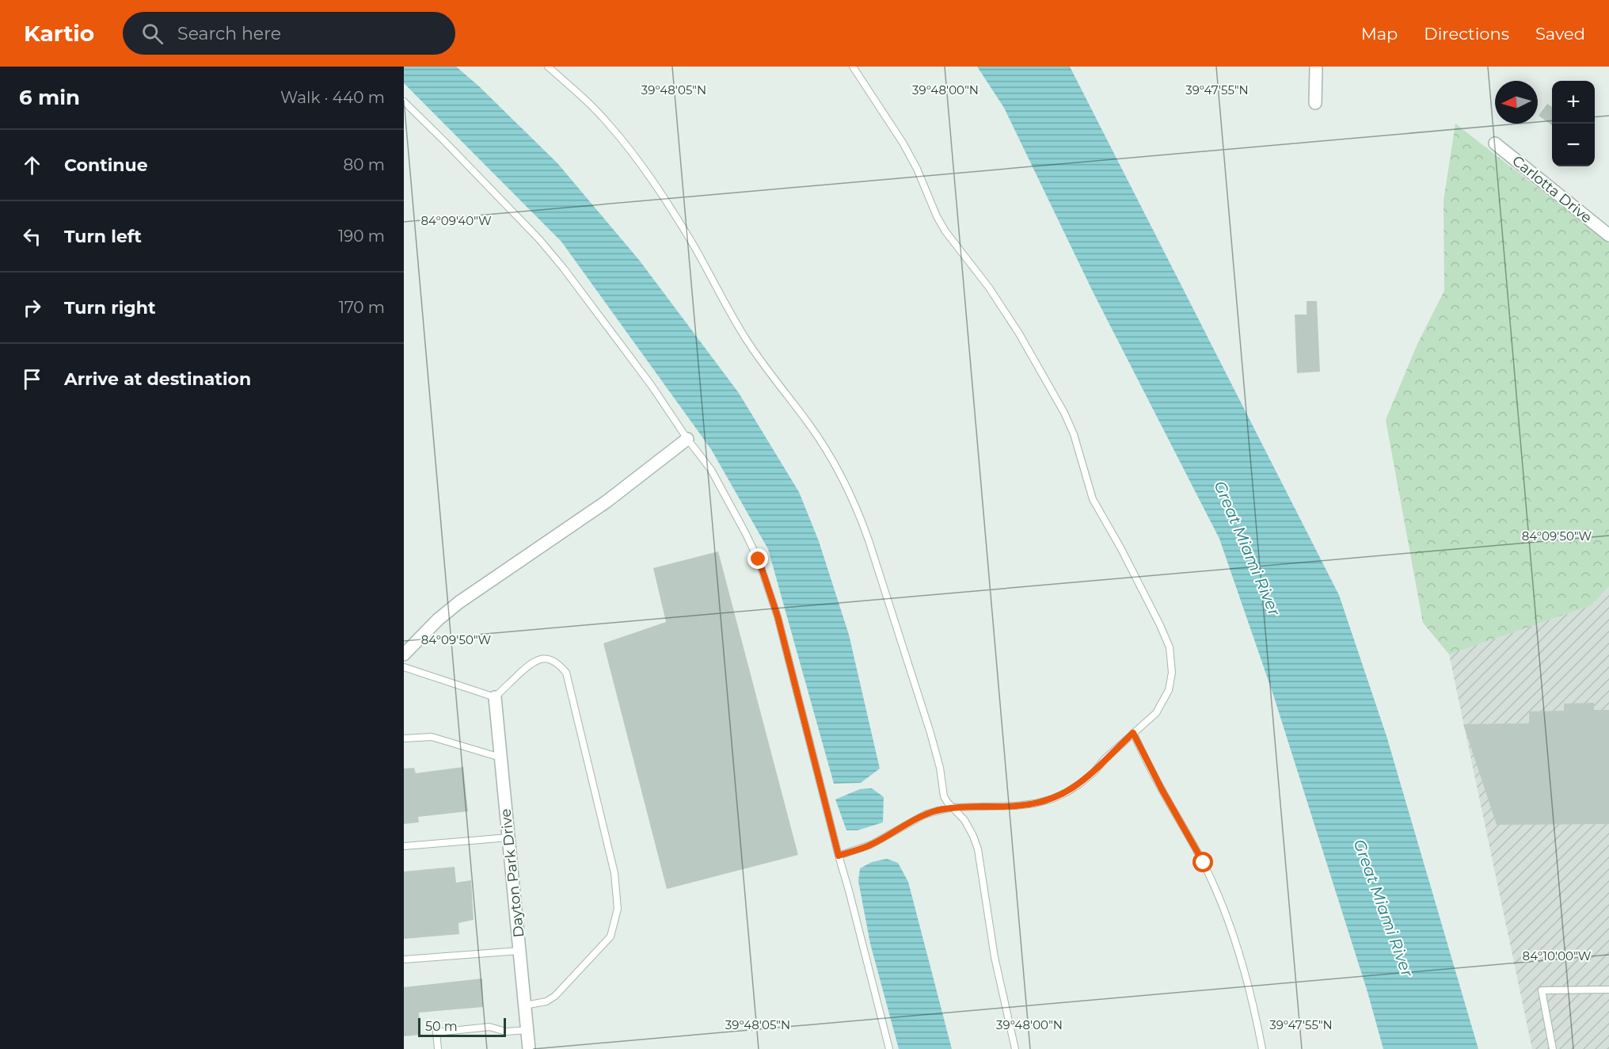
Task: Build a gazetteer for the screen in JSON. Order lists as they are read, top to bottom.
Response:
{
  "streets": {
    "street": ["Carlotta Drive", "Dayton Park Drive"]
  },
  "water": ["Great Miami River"],
  "scale_bar": "50 m",
  "north": "left",
  "page": {
    "header": "Kartio",
    "search": "Search here",
    "nav": ["Map", "Directions", "Saved"],
    "heading": ["6 min", "Walk · 440 m"],
    "map_buttons": ["+", "−"],
    "list": [
      ["Continue", "80 m"],
      ["Turn left", "190 m"],
      ["Turn right", "170 m"],
      "Arrive at destination"
    ],
    "scale": "50 m"
  },
  "coordinates": [
    "39°48'05\"N",
    "39°48'00\"N",
    "39°47'55\"N",
    "84°09'40\"W",
    "84°09'50\"W",
    "84°10'00\"W"
  ]
}
